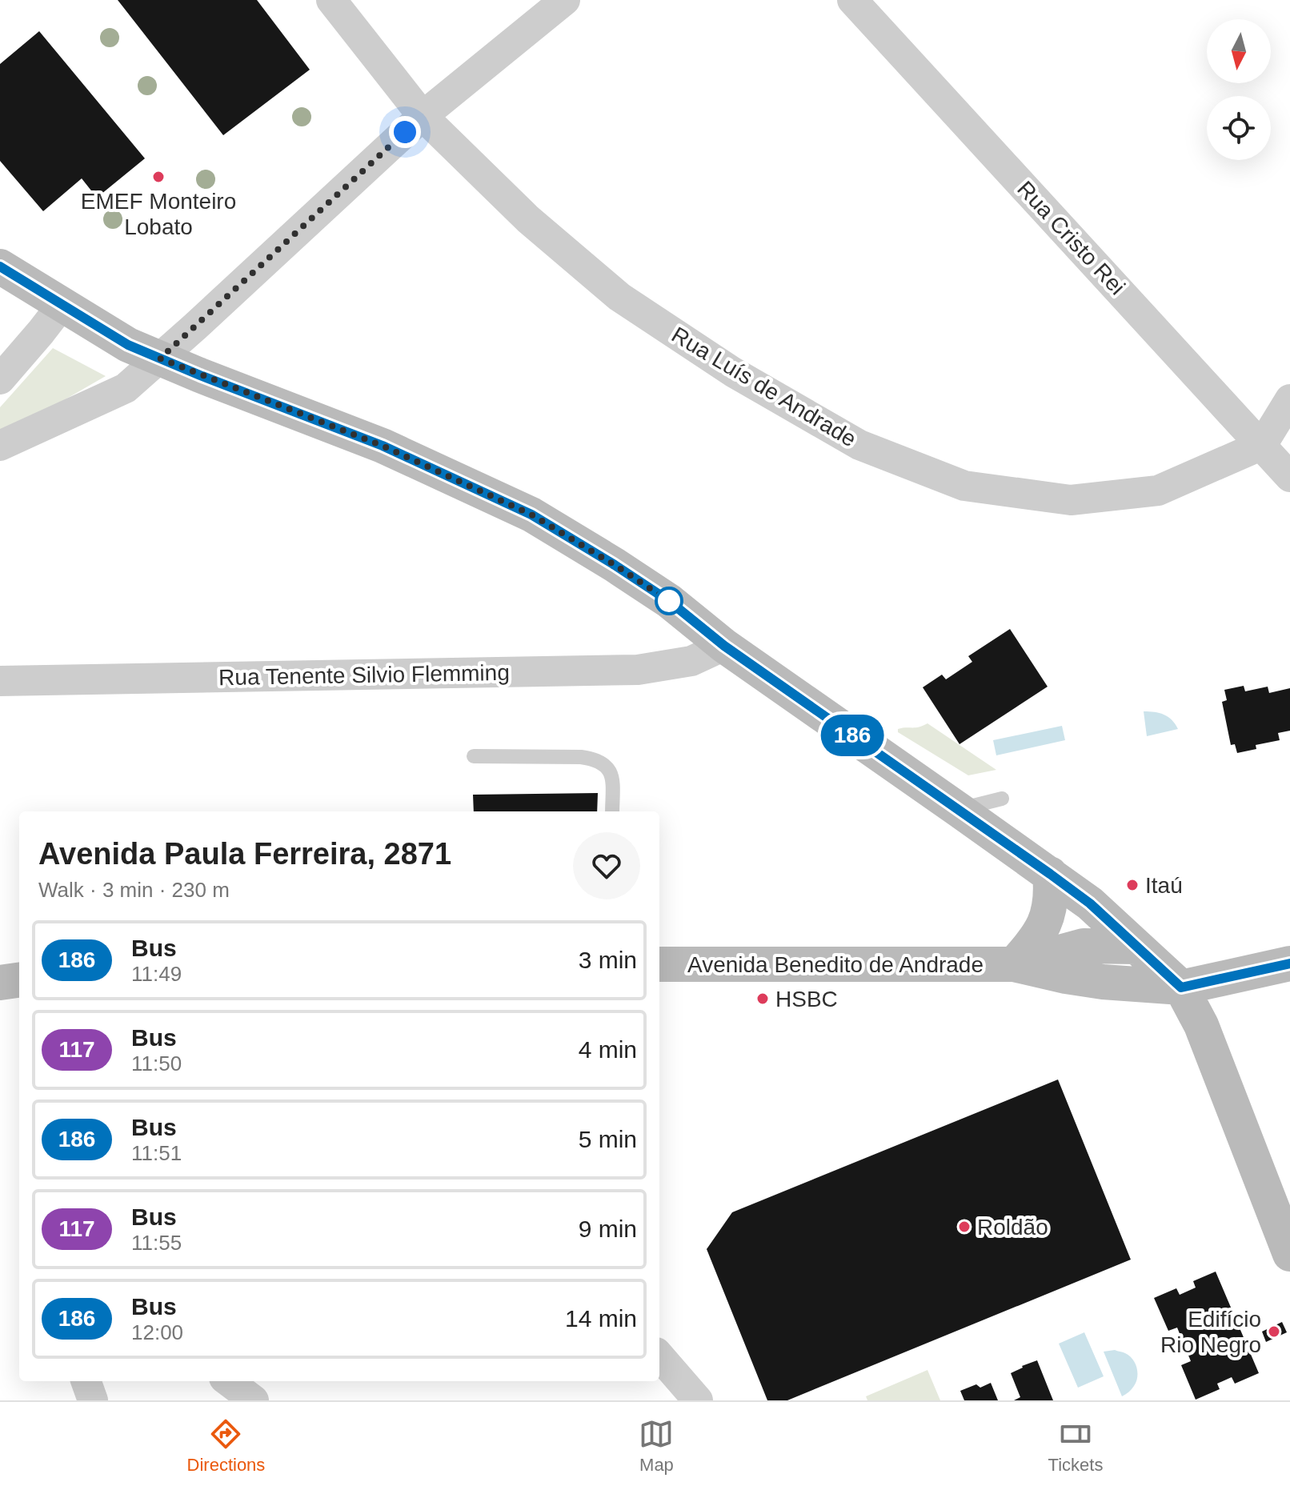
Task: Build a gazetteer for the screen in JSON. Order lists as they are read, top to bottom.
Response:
{
  "streets": {
    "main road": ["Avenida Benedito de Andrade"],
    "street": ["Rua Cristo Rei", "Rua Luís de Andrade", "Rua Tenente Silvio Flemming"]
  },
  "crossings": [
    ["Rua Cristo Rei", "Rua Luís de Andrade"]
  ],
  "places": [
    "EMEF Monteiro Lobato",
    "Itaú",
    "HSBC",
    "Roldão",
    "Edifício Rio Negro"
  ],
  "lines": ["bus line 186"],
  "north": "bottom",
  "page": {
    "on_map": "186",
    "heading": ["Avenida Paula Ferreira, 2871", "Walk · 3 min · 230 m"],
    "list": [
      {
        "mark": "186",
        "name": "Bus",
        "note": "11:49",
        "value": "3 min"
      },
      {
        "mark": "117",
        "name": "Bus",
        "note": "11:50",
        "value": "4 min"
      },
      {
        "mark": "186",
        "name": "Bus",
        "note": "11:51",
        "value": "5 min"
      },
      {
        "mark": "117",
        "name": "Bus",
        "note": "11:55",
        "value": "9 min"
      },
      {
        "mark": "186",
        "name": "Bus",
        "note": "12:00",
        "value": "14 min"
      }
    ],
    "tabs": ["Directions", "Map", "Tickets"]
  }
}
